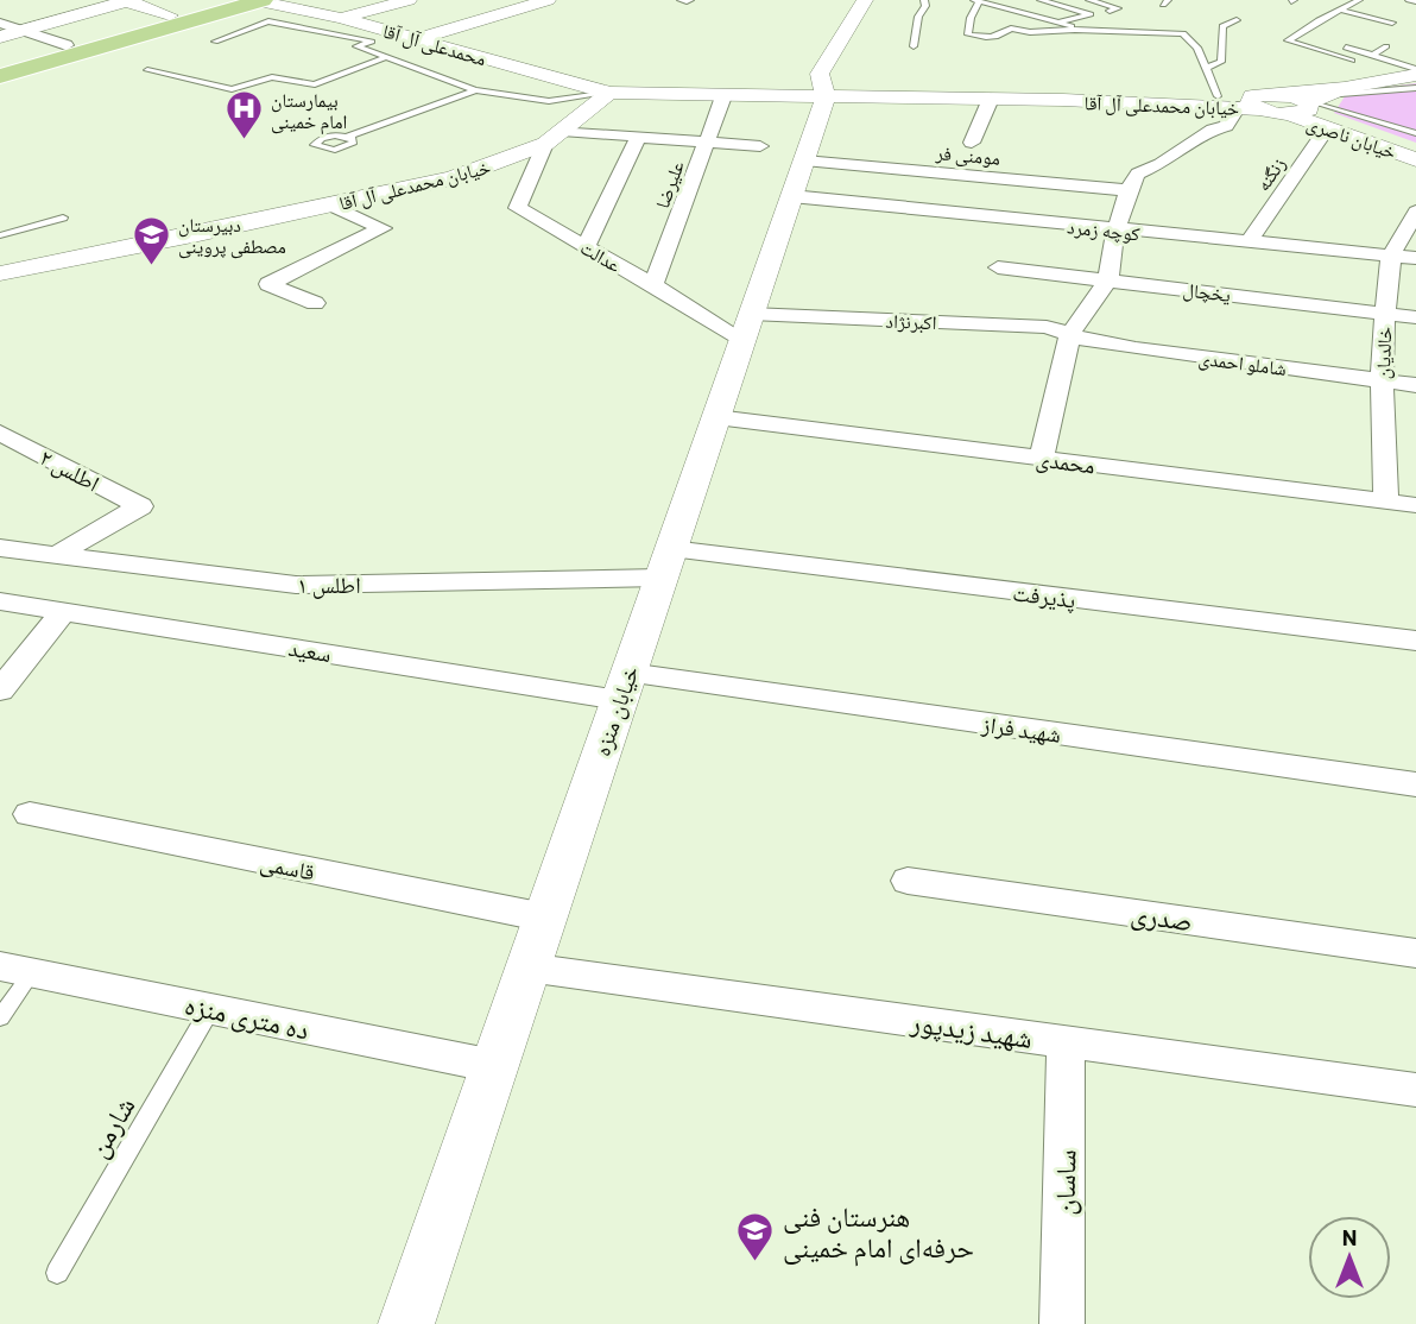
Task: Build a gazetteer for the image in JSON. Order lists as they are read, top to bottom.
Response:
{
  "streets": {
    "street": [
      "محمدعلی آل آقا",
      "خیابان محمدعلی آل آقا",
      "خیابان ناصری",
      "مومنی فر",
      "زنگنه",
      "علیرضا",
      "کوچه زمرد",
      "عدالت",
      "یخچال",
      "اکبرنژاد",
      "خالدیان",
      "شاملو احمدی",
      "محمدی",
      "اطلس ۲",
      "اطلس ۱",
      "پذیرفت",
      "سعید",
      "خیابان منزه",
      "شهید فراز",
      "قاسمی",
      "صدری",
      "ده متری منزه",
      "شهید زیدپور",
      "ساسان"
    ],
    "lane": ["شارمن"]
  },
  "crossings": [
    ["محمدعلی آل آقا", "خیابان محمدعلی آل آقا"],
    ["خیابان محمدعلی آل آقا", "علیرضا"],
    ["خیابان محمدعلی آل آقا", "عدالت"],
    ["خیابان محمدعلی آل آقا", "خیابان منزه"],
    ["خیابان ناصری", "زنگنه"],
    ["مومنی فر", "کوچه زمرد"],
    ["مومنی فر", "خیابان منزه"],
    ["زنگنه", "کوچه زمرد"],
    ["علیرضا", "عدالت"],
    ["کوچه زمرد", "خالدیان"],
    ["کوچه زمرد", "خیابان منزه"],
    ["عدالت", "اکبرنژاد"],
    ["عدالت", "خیابان منزه"],
    ["یخچال", "خالدیان"],
    ["اکبرنژاد", "شاملو احمدی"],
    ["اکبرنژاد", "خیابان منزه"],
    ["خالدیان", "شاملو احمدی"],
    ["خالدیان", "محمدی"],
    ["محمدی", "خیابان منزه"],
    ["اطلس ۲", "اطلس ۱"],
    ["اطلس ۱", "پذیرفت"],
    ["اطلس ۱", "خیابان منزه"],
    ["پذیرفت", "خیابان منزه"],
    ["سعید", "خیابان منزه"],
    ["سعید", "شهید فراز"],
    ["خیابان منزه", "شهید فراز"],
    ["خیابان منزه", "قاسمی"],
    ["خیابان منزه", "ده متری منزه"],
    ["خیابان منزه", "شهید زیدپور"],
    ["ده متری منزه", "شارمن"],
    ["شهید زیدپور", "ساسان"]
  ],
  "places": {
    "hospital": ["بیمارستان امام خمینی"],
    "school or university": ["دبیرستان مصطفی پروینی", "هنرستان فنی حرفه‌ای امام خمینی"]
  },
  "north": "top"
}
